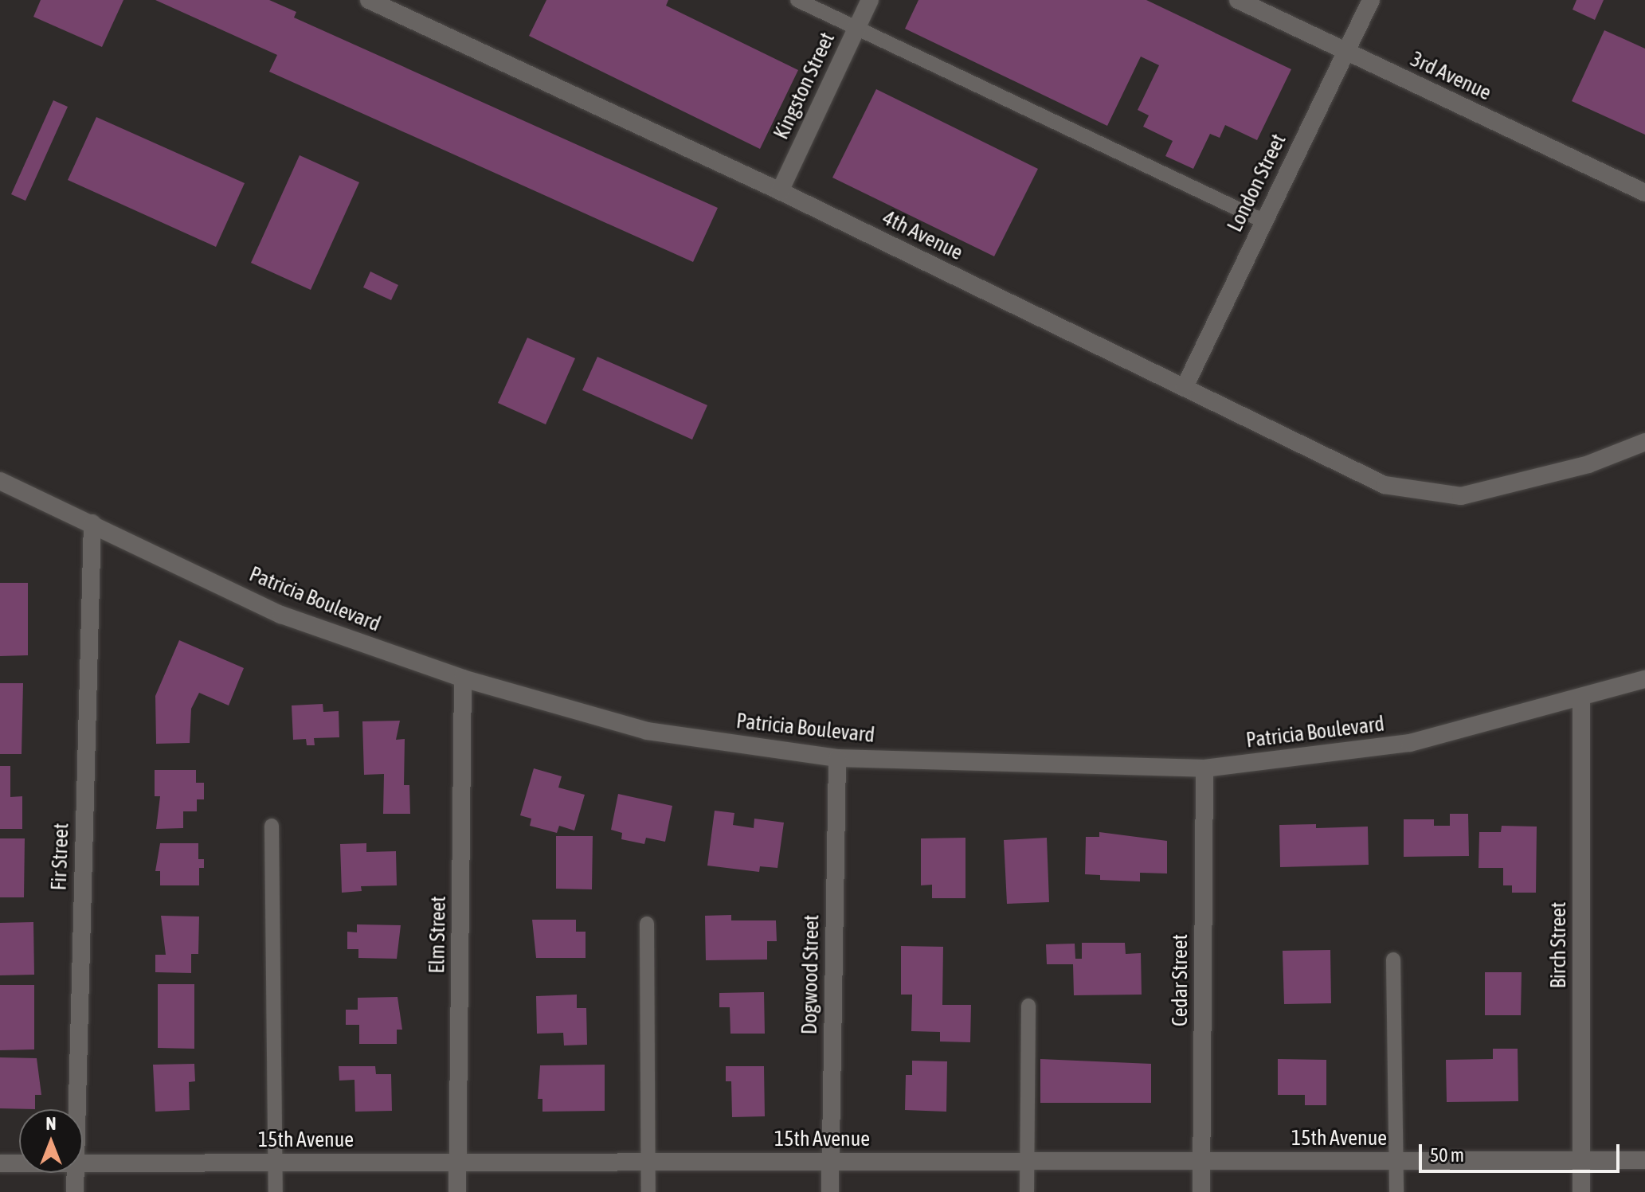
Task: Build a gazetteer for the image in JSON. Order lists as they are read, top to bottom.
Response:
{
  "streets": {
    "street": [
      "3rd Avenue",
      "Kingston Street",
      "London Street",
      "4th Avenue",
      "Patricia Boulevard",
      "Fir Street",
      "Elm Street",
      "Birch Street",
      "Dogwood Street",
      "Cedar Street",
      "15th Avenue"
    ]
  },
  "crossings": [
    ["3rd Avenue", "London Street"],
    ["Kingston Street", "4th Avenue"],
    ["London Street", "4th Avenue"],
    ["Patricia Boulevard", "Fir Street"],
    ["Patricia Boulevard", "Elm Street"],
    ["Patricia Boulevard", "Birch Street"],
    ["Patricia Boulevard", "Dogwood Street"],
    ["Patricia Boulevard", "Cedar Street"],
    ["Elm Street", "15th Avenue"],
    ["Birch Street", "15th Avenue"],
    ["Dogwood Street", "15th Avenue"],
    ["Cedar Street", "15th Avenue"]
  ],
  "scale_bar": "50 m",
  "north": "top"
}
